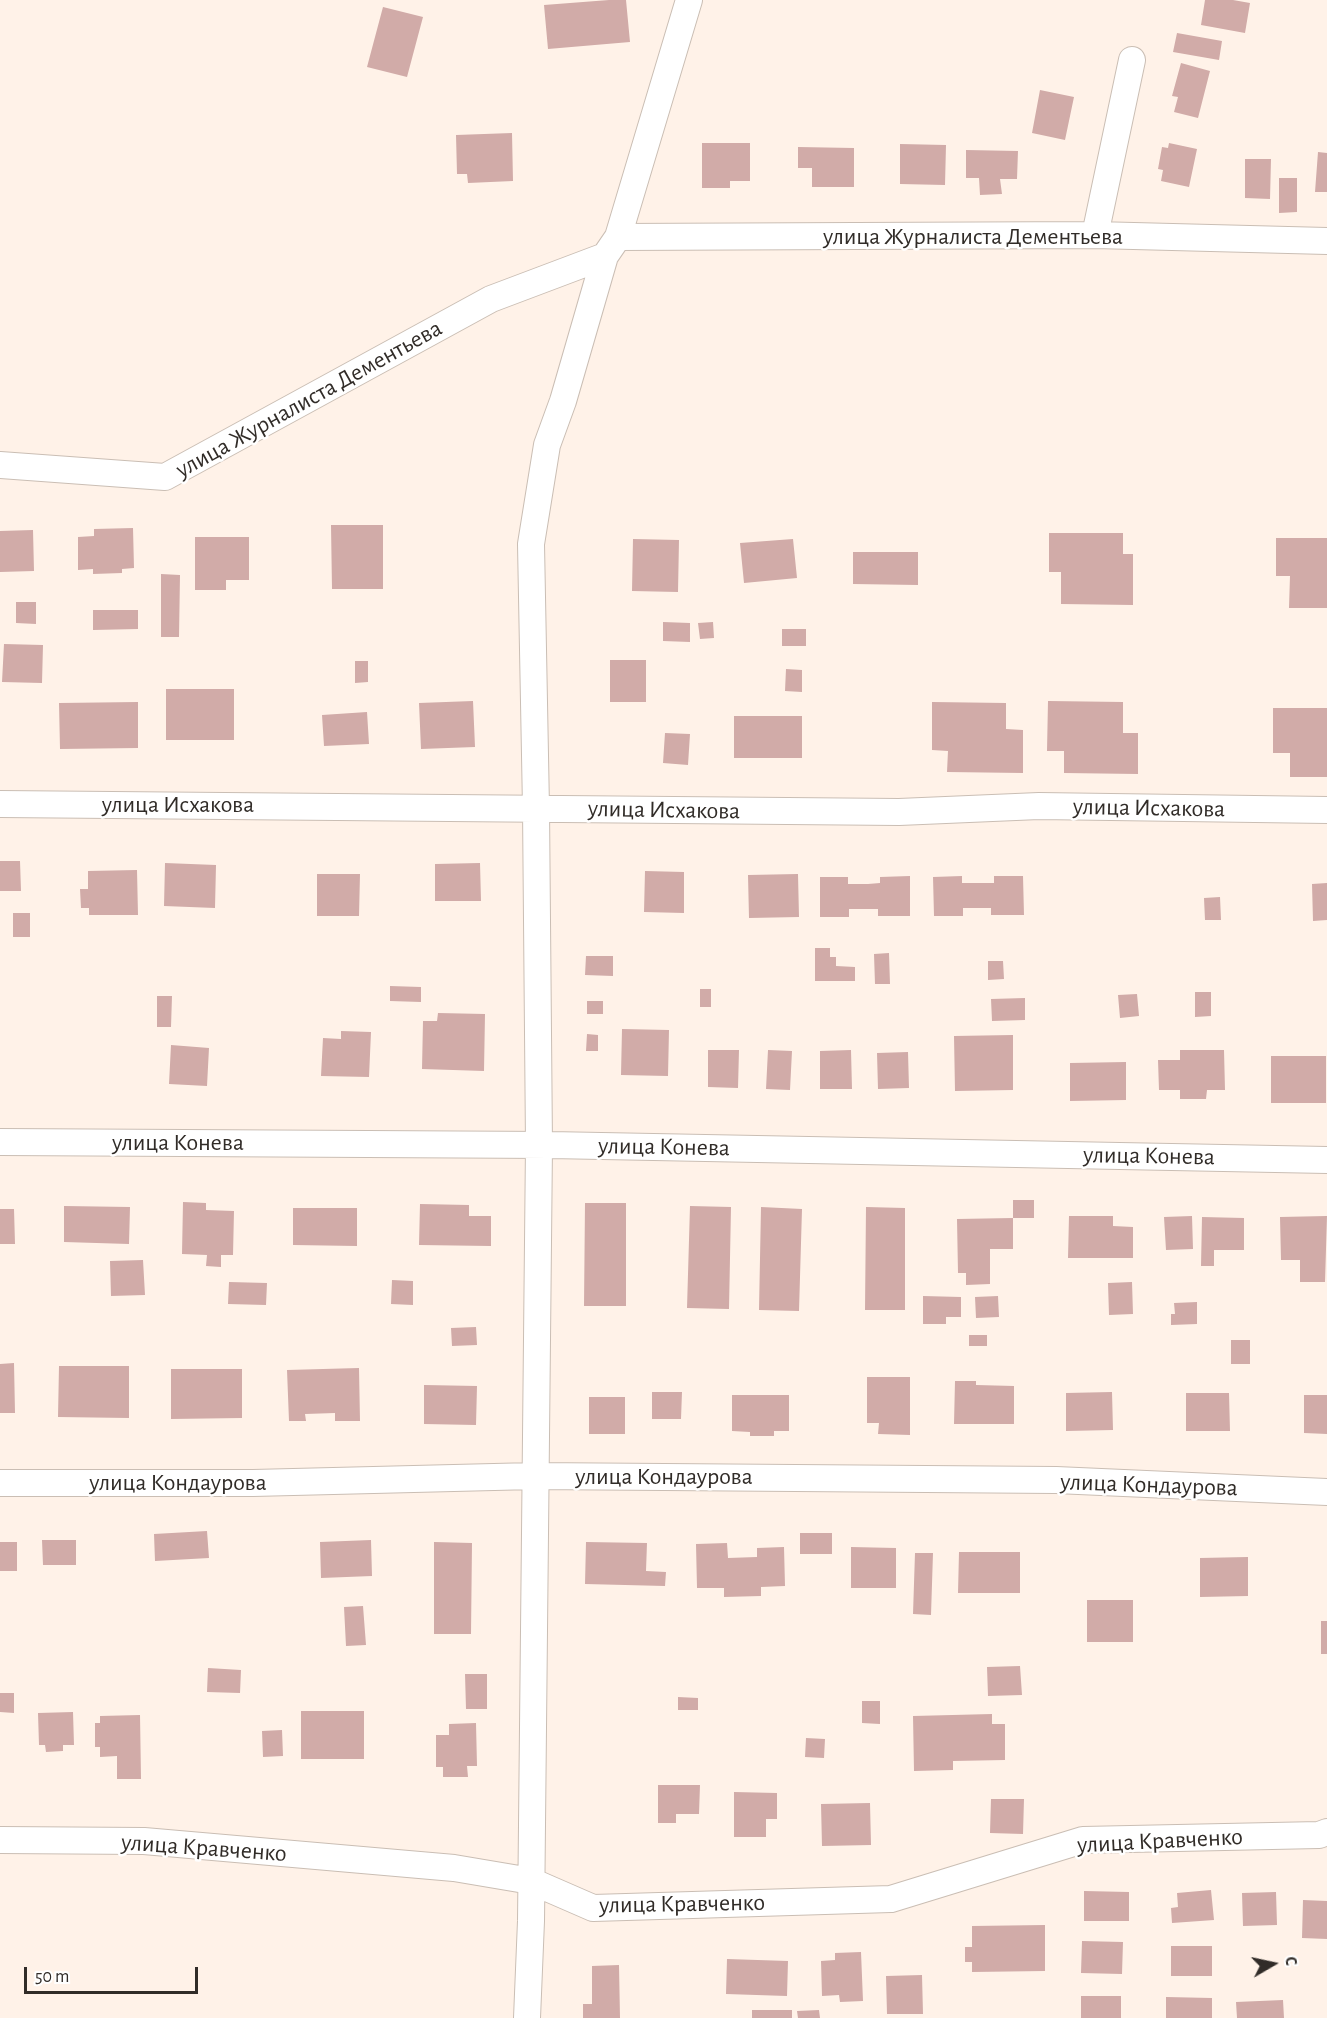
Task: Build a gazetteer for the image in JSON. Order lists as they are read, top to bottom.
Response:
{
  "streets": {
    "street": [
      "улица Журналиста Дементьева",
      "улица Исхакова",
      "улица Конева",
      "улица Кондаурова",
      "улица Кравченко"
    ]
  },
  "scale_bar": "50 m",
  "north": "right"
}
